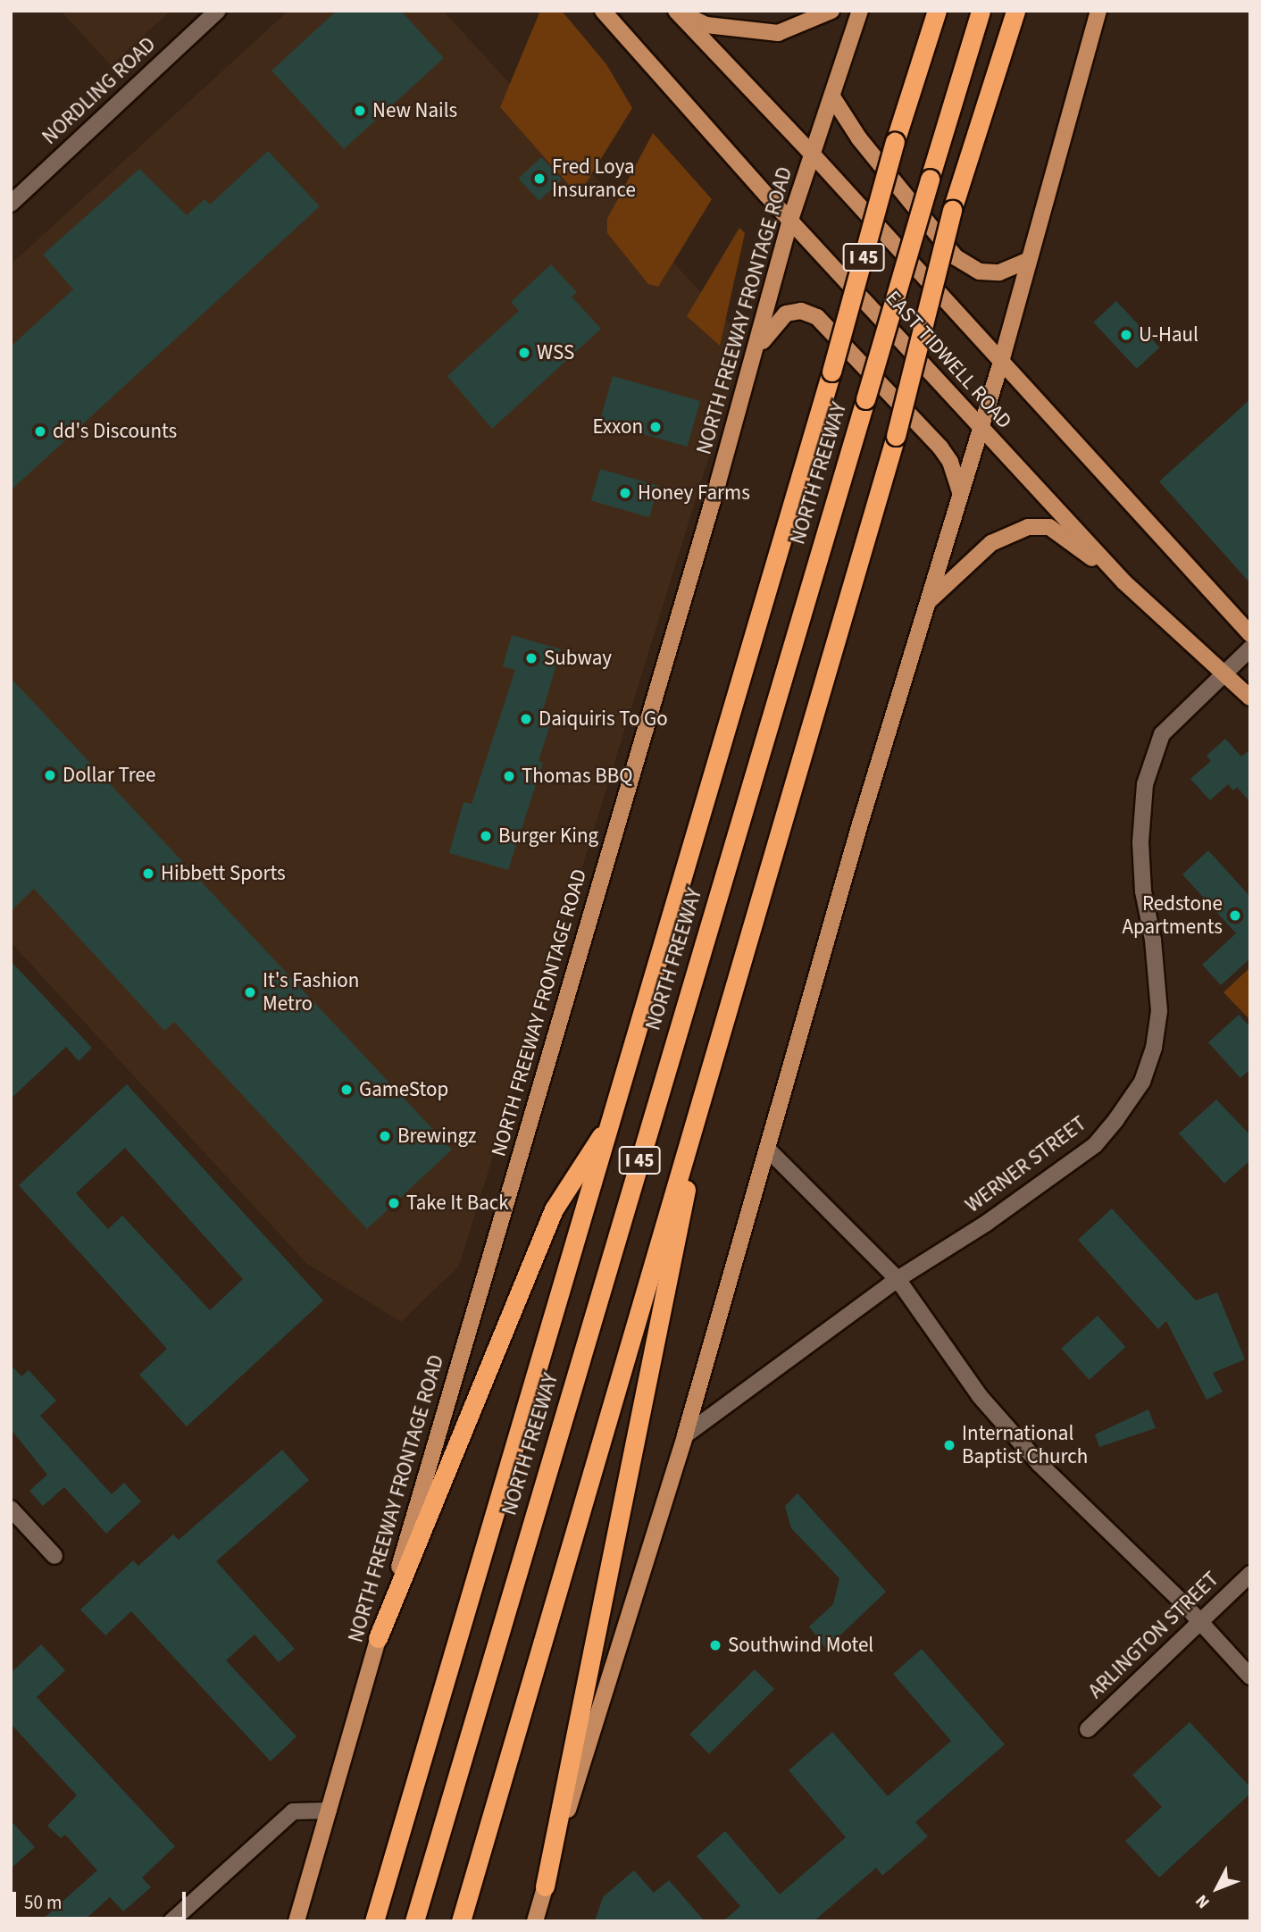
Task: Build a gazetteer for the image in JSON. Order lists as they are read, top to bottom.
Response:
{
  "streets": {
    "highway": ["I 45", "NORTH FREEWAY"],
    "main road": ["NORTH FREEWAY FRONTAGE ROAD", "EAST TIDWELL ROAD"],
    "street": ["NORDLING ROAD", "WERNER STREET", "ARLINGTON STREET"]
  },
  "crossings": [
    ["NORTH FREEWAY FRONTAGE ROAD", "EAST TIDWELL ROAD"],
    ["EAST TIDWELL ROAD", "WERNER STREET"]
  ],
  "places": [
    "New Nails",
    "Fred Loya Insurance",
    "U-Haul",
    "WSS",
    "Exxon",
    "dd's Discounts",
    "Honey Farms",
    "Subway",
    "Daiquiris To Go",
    "Dollar Tree",
    "Thomas BBQ",
    "Burger King",
    "Hibbett Sports",
    "Redstone Apartments",
    "It's Fashion Metro",
    "GameStop",
    "Brewingz",
    "Take It Back",
    "International Baptist Church",
    "Southwind Motel"
  ],
  "scale_bar": "50 m",
  "north": "bottom left"
}
